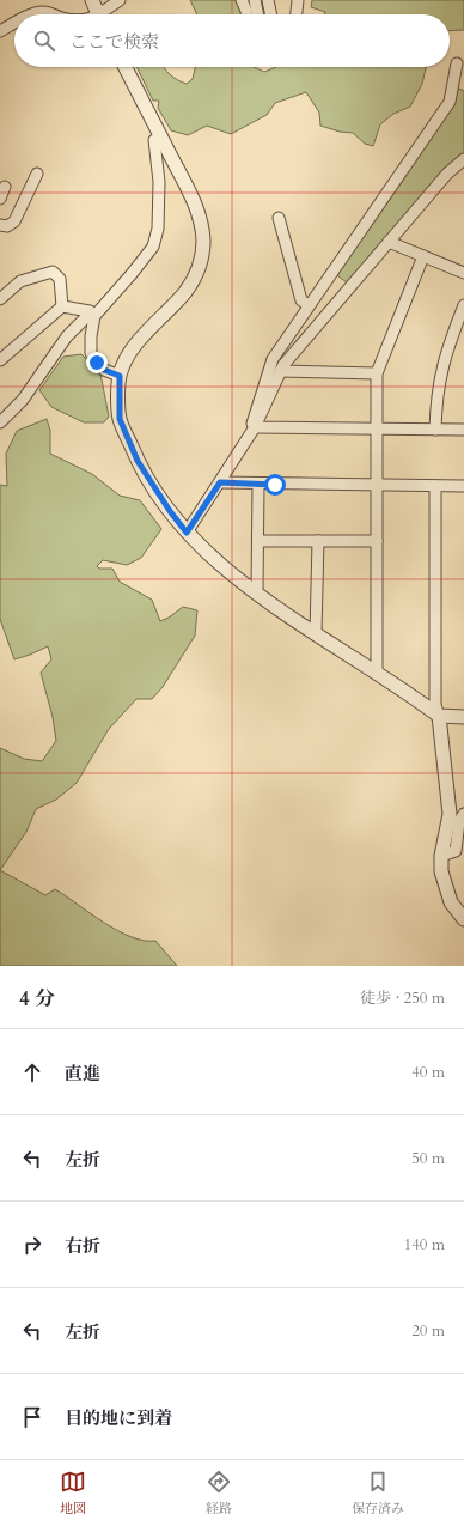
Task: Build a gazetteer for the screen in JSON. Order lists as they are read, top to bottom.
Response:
{
  "page": {
    "search": "ここで検索",
    "heading": ["4 分", "徒歩 · 250 m"],
    "list": [
      ["直進", "40 m"],
      ["左折", "50 m"],
      ["右折", "140 m"],
      ["左折", "20 m"],
      "目的地に到着"
    ],
    "nav": ["地図", "経路", "保存済み"]
  }
}
